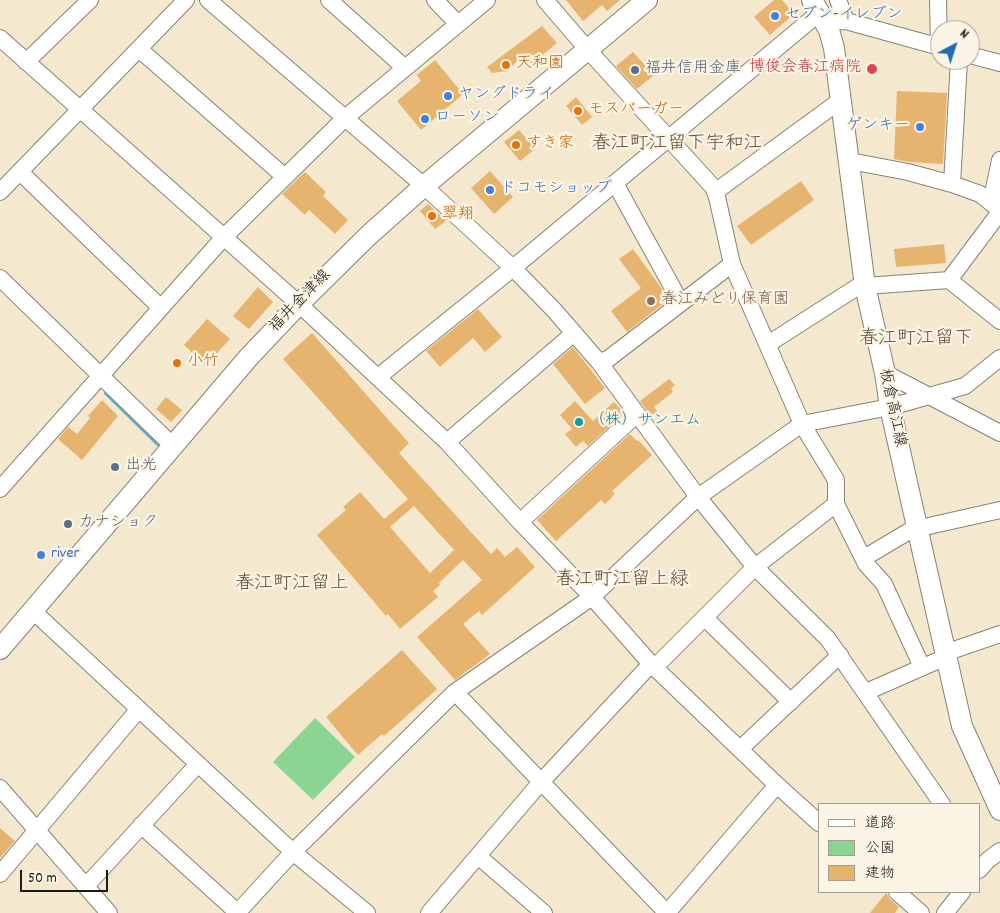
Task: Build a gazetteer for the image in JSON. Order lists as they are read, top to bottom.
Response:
{
  "streets": {
    "main road": ["福井金津線", "板倉高江線"]
  },
  "districts": [
    "春江町江留下宇和江",
    "春江町江留下",
    "春江町江留上緑",
    "春江町江留上"
  ],
  "places": [
    "セブン-イレブン",
    "天和園",
    "博俊会春江病院",
    "福井信用金庫",
    "ヤングドライ",
    "モスバーガー",
    "ローソン",
    "ゲンキー",
    "すき家",
    "ドコモショップ",
    "翠翔",
    "春江みどり保育園",
    "小竹",
    "（株）サンエム",
    "出光",
    "カナショク",
    "river"
  ],
  "legend": ["道路", "公園", "建物"],
  "scale_bar": "50 m",
  "north": "top right"
}
